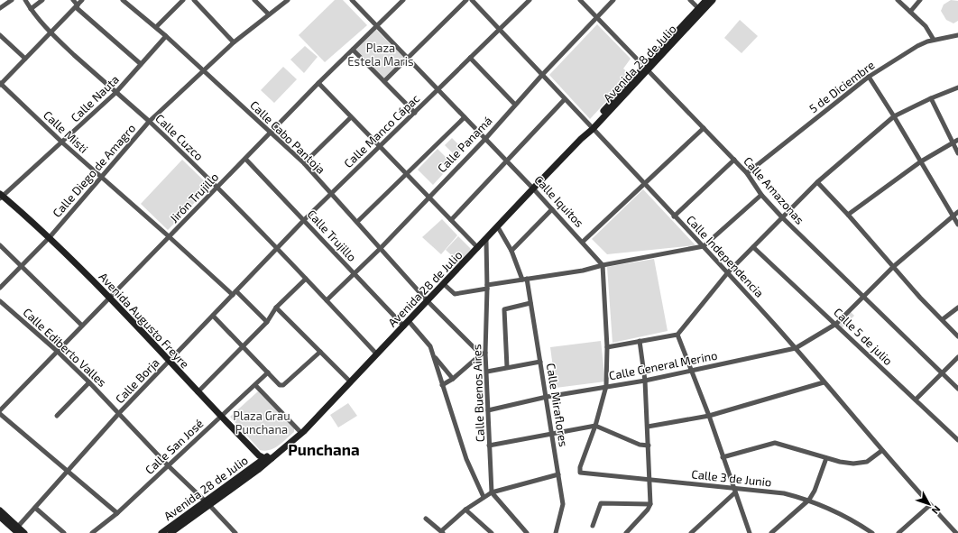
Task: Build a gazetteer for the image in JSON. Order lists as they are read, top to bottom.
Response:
{
  "streets": {
    "main road": ["Avenida 28 de Julio", "Avenida Augusto Freyre"],
    "street": [
      "5 de Diciembre",
      "Calle Nauta",
      "Calle Manco Cápac",
      "Calle Misti",
      "Calle Cuzco",
      "Calle Cabo Pantoja",
      "Calle Panamá",
      "Calle Diego de Amagro",
      "Calle Amazonas",
      "Jirón Trujillo",
      "Calle Iquitos",
      "Calle Trujillo",
      "Calle Independencia",
      "Calle 5 de julio",
      "Calle Ediberto Valles",
      "Calle General Merino",
      "Calle Borja",
      "Calle Buenos Aires",
      "Calle Miraflores",
      "Calle San José",
      "Calle 3 de Junio"
    ]
  },
  "crossings": [
    ["Avenida 28 de Julio", "Calle Cuzco"],
    ["Avenida 28 de Julio", "Calle Cabo Pantoja"],
    ["Avenida 28 de Julio", "Calle Amazonas"],
    ["Avenida 28 de Julio", "Calle Iquitos"],
    ["Avenida 28 de Julio", "Calle Trujillo"],
    ["Avenida 28 de Julio", "Calle Independencia"],
    ["Avenida 28 de Julio", "Avenida Augusto Freyre"],
    ["Avenida 28 de Julio", "Calle Ediberto Valles"],
    ["Avenida 28 de Julio", "Calle Buenos Aires"],
    ["Avenida 28 de Julio", "Calle Miraflores"],
    ["5 de Diciembre", "Calle Amazonas"],
    ["Calle Nauta", "Calle Misti"],
    ["Calle Nauta", "Calle Cuzco"],
    ["Calle Nauta", "Calle Cabo Pantoja"],
    ["Calle Nauta", "Avenida Augusto Freyre"],
    ["Calle Manco Cápac", "Calle Cuzco"],
    ["Calle Manco Cápac", "Calle Cabo Pantoja"],
    ["Calle Manco Cápac", "Calle Iquitos"],
    ["Calle Manco Cápac", "Calle Trujillo"],
    ["Calle Manco Cápac", "Calle Independencia"],
    ["Calle Manco Cápac", "Calle Borja"],
    ["Calle Misti", "Calle Diego de Amagro"],
    ["Calle Misti", "Jirón Trujillo"],
    ["Calle Misti", "Calle Borja"],
    ["Calle Cuzco", "Calle Panamá"],
    ["Calle Cuzco", "Calle Diego de Amagro"],
    ["Calle Cuzco", "Jirón Trujillo"],
    ["Calle Cuzco", "Calle Borja"],
    ["Calle Cabo Pantoja", "Calle Panamá"],
    ["Calle Cabo Pantoja", "Calle Diego de Amagro"],
    ["Calle Cabo Pantoja", "Jirón Trujillo"],
    ["Calle Cabo Pantoja", "Calle Buenos Aires"],
    ["Calle Panamá", "Calle Amazonas"],
    ["Calle Panamá", "Calle Iquitos"],
    ["Calle Panamá", "Calle Trujillo"],
    ["Calle Panamá", "Calle Independencia"],
    ["Calle Diego de Amagro", "Avenida Augusto Freyre"],
    ["Calle Amazonas", "Calle General Merino"],
    ["Jirón Trujillo", "Calle Iquitos"],
    ["Jirón Trujillo", "Calle Trujillo"],
    ["Jirón Trujillo", "Avenida Augusto Freyre"],
    ["Jirón Trujillo", "Calle Ediberto Valles"],
    ["Calle Independencia", "Calle General Merino"],
    ["Avenida Augusto Freyre", "Calle Borja"],
    ["Avenida Augusto Freyre", "Calle San José"],
    ["Calle 5 de julio", "Calle General Merino"],
    ["Calle Ediberto Valles", "Calle Borja"],
    ["Calle Ediberto Valles", "Calle San José"],
    ["Calle General Merino", "Calle Buenos Aires"],
    ["Calle General Merino", "Calle Miraflores"]
  ],
  "districts": ["Punchana"],
  "parks": ["Plaza Estela Maris", "Plaza Grau Punchana"],
  "north": "bottom right"
}
